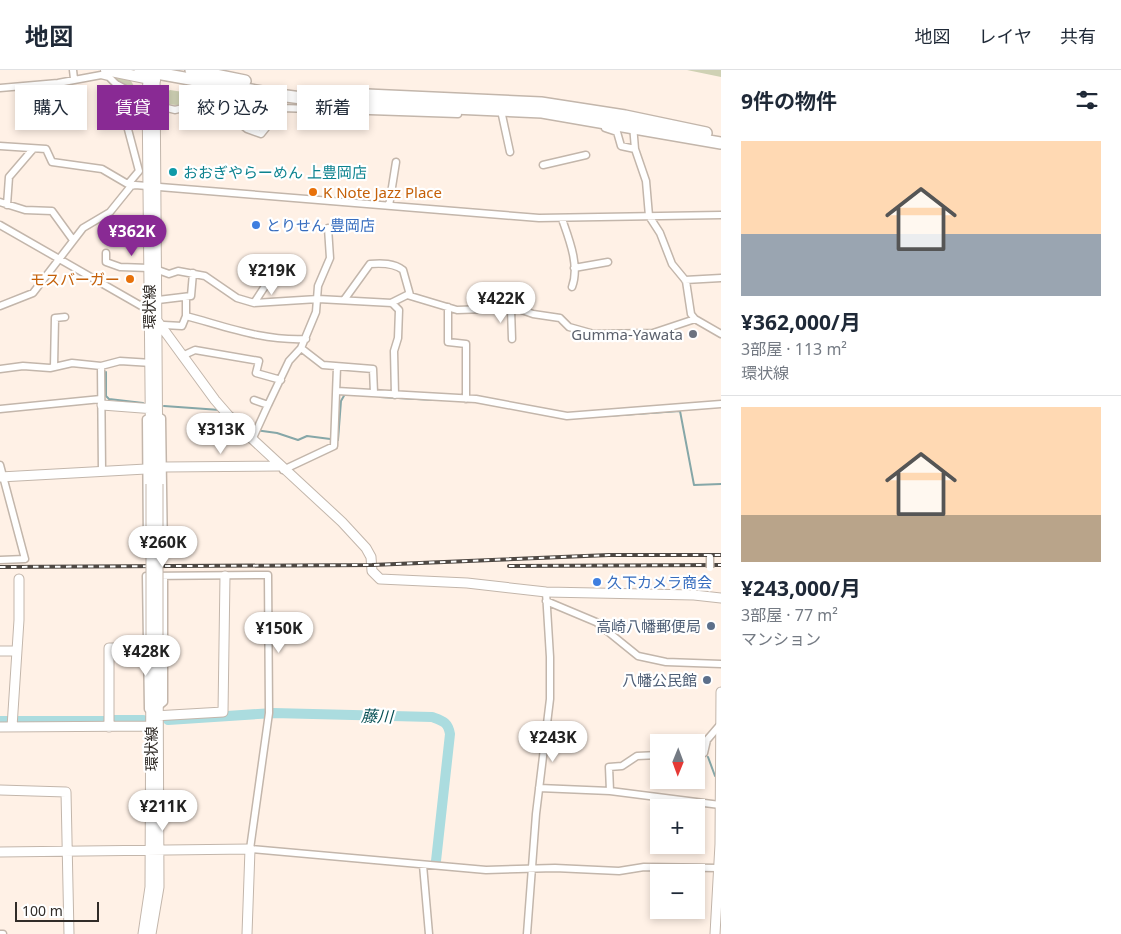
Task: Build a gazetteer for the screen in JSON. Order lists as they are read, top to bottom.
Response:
{
  "streets": {
    "street": ["環状線"]
  },
  "water": ["藤川"],
  "places": [
    "おおぎやらーめん 上豊岡店",
    "K Note Jazz Place",
    "とりせん 豊岡店",
    "モスバーガー",
    "Gumma-Yawata",
    "久下カメラ商会",
    "高崎八幡郵便局",
    "八幡公民館"
  ],
  "scale_bar": "100 m",
  "north": "bottom",
  "page": {
    "header": "地図",
    "nav": ["地図", "レイヤ", "共有"],
    "heading": "9件の物件",
    "chip": [
      "購入",
      "賃貸",
      "絞り込み",
      "新着"
    ],
    "list": [
      {
        "name": "¥362,000/月",
        "note": "3部屋 · 113 m² · 環状線"
      },
      {
        "name": "¥243,000/月",
        "note": "3部屋 · 77 m² · マンション"
      }
    ],
    "price": [
      "¥362K",
      "¥219K",
      "¥422K",
      "¥313K",
      "¥260K",
      "¥150K",
      "¥428K",
      "¥243K",
      "¥211K"
    ],
    "map_buttons": ["+", "−"],
    "scale": "100 m"
  }
}
